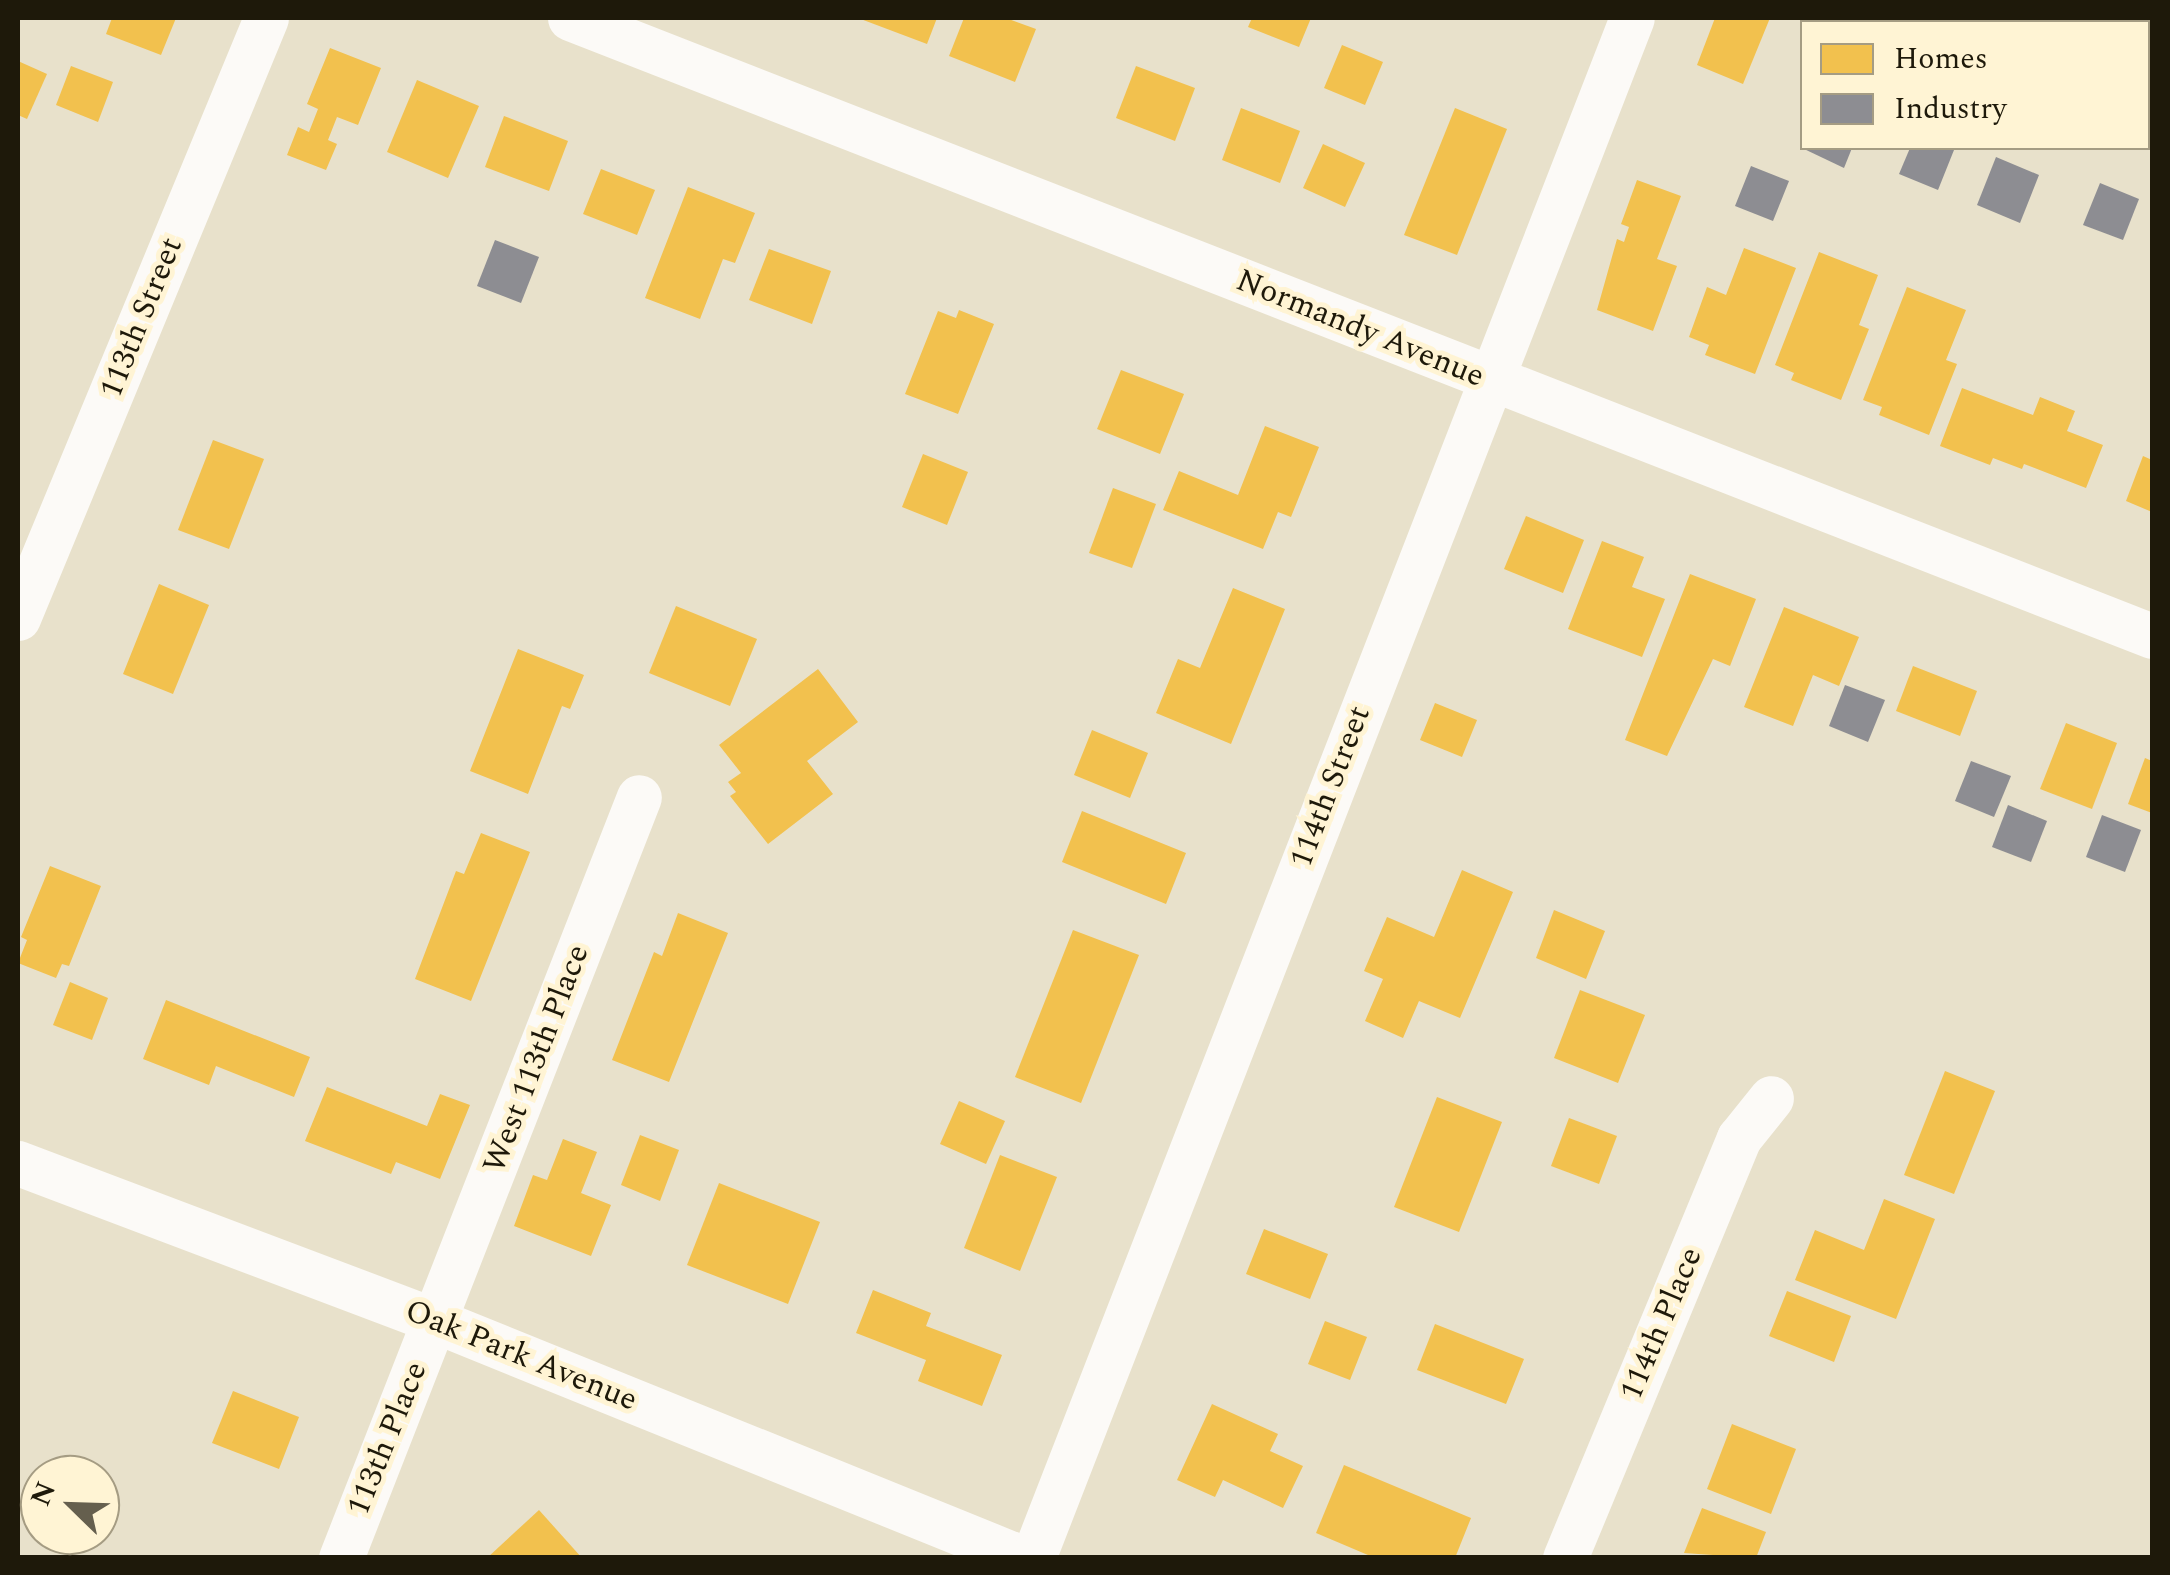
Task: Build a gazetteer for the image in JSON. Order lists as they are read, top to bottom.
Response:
{
  "streets": {
    "street": [
      "113th Street",
      "Normandy Avenue",
      "114th Street",
      "West 113th Place",
      "114th Place",
      "Oak Park Avenue",
      "113th Place"
    ]
  },
  "crossings": [
    ["Normandy Avenue", "114th Street"],
    ["West 113th Place", "Oak Park Avenue"],
    ["West 113th Place", "113th Place"],
    ["Oak Park Avenue", "113th Place"]
  ],
  "legend": ["Homes", "Industry"],
  "north": "top left"
}
